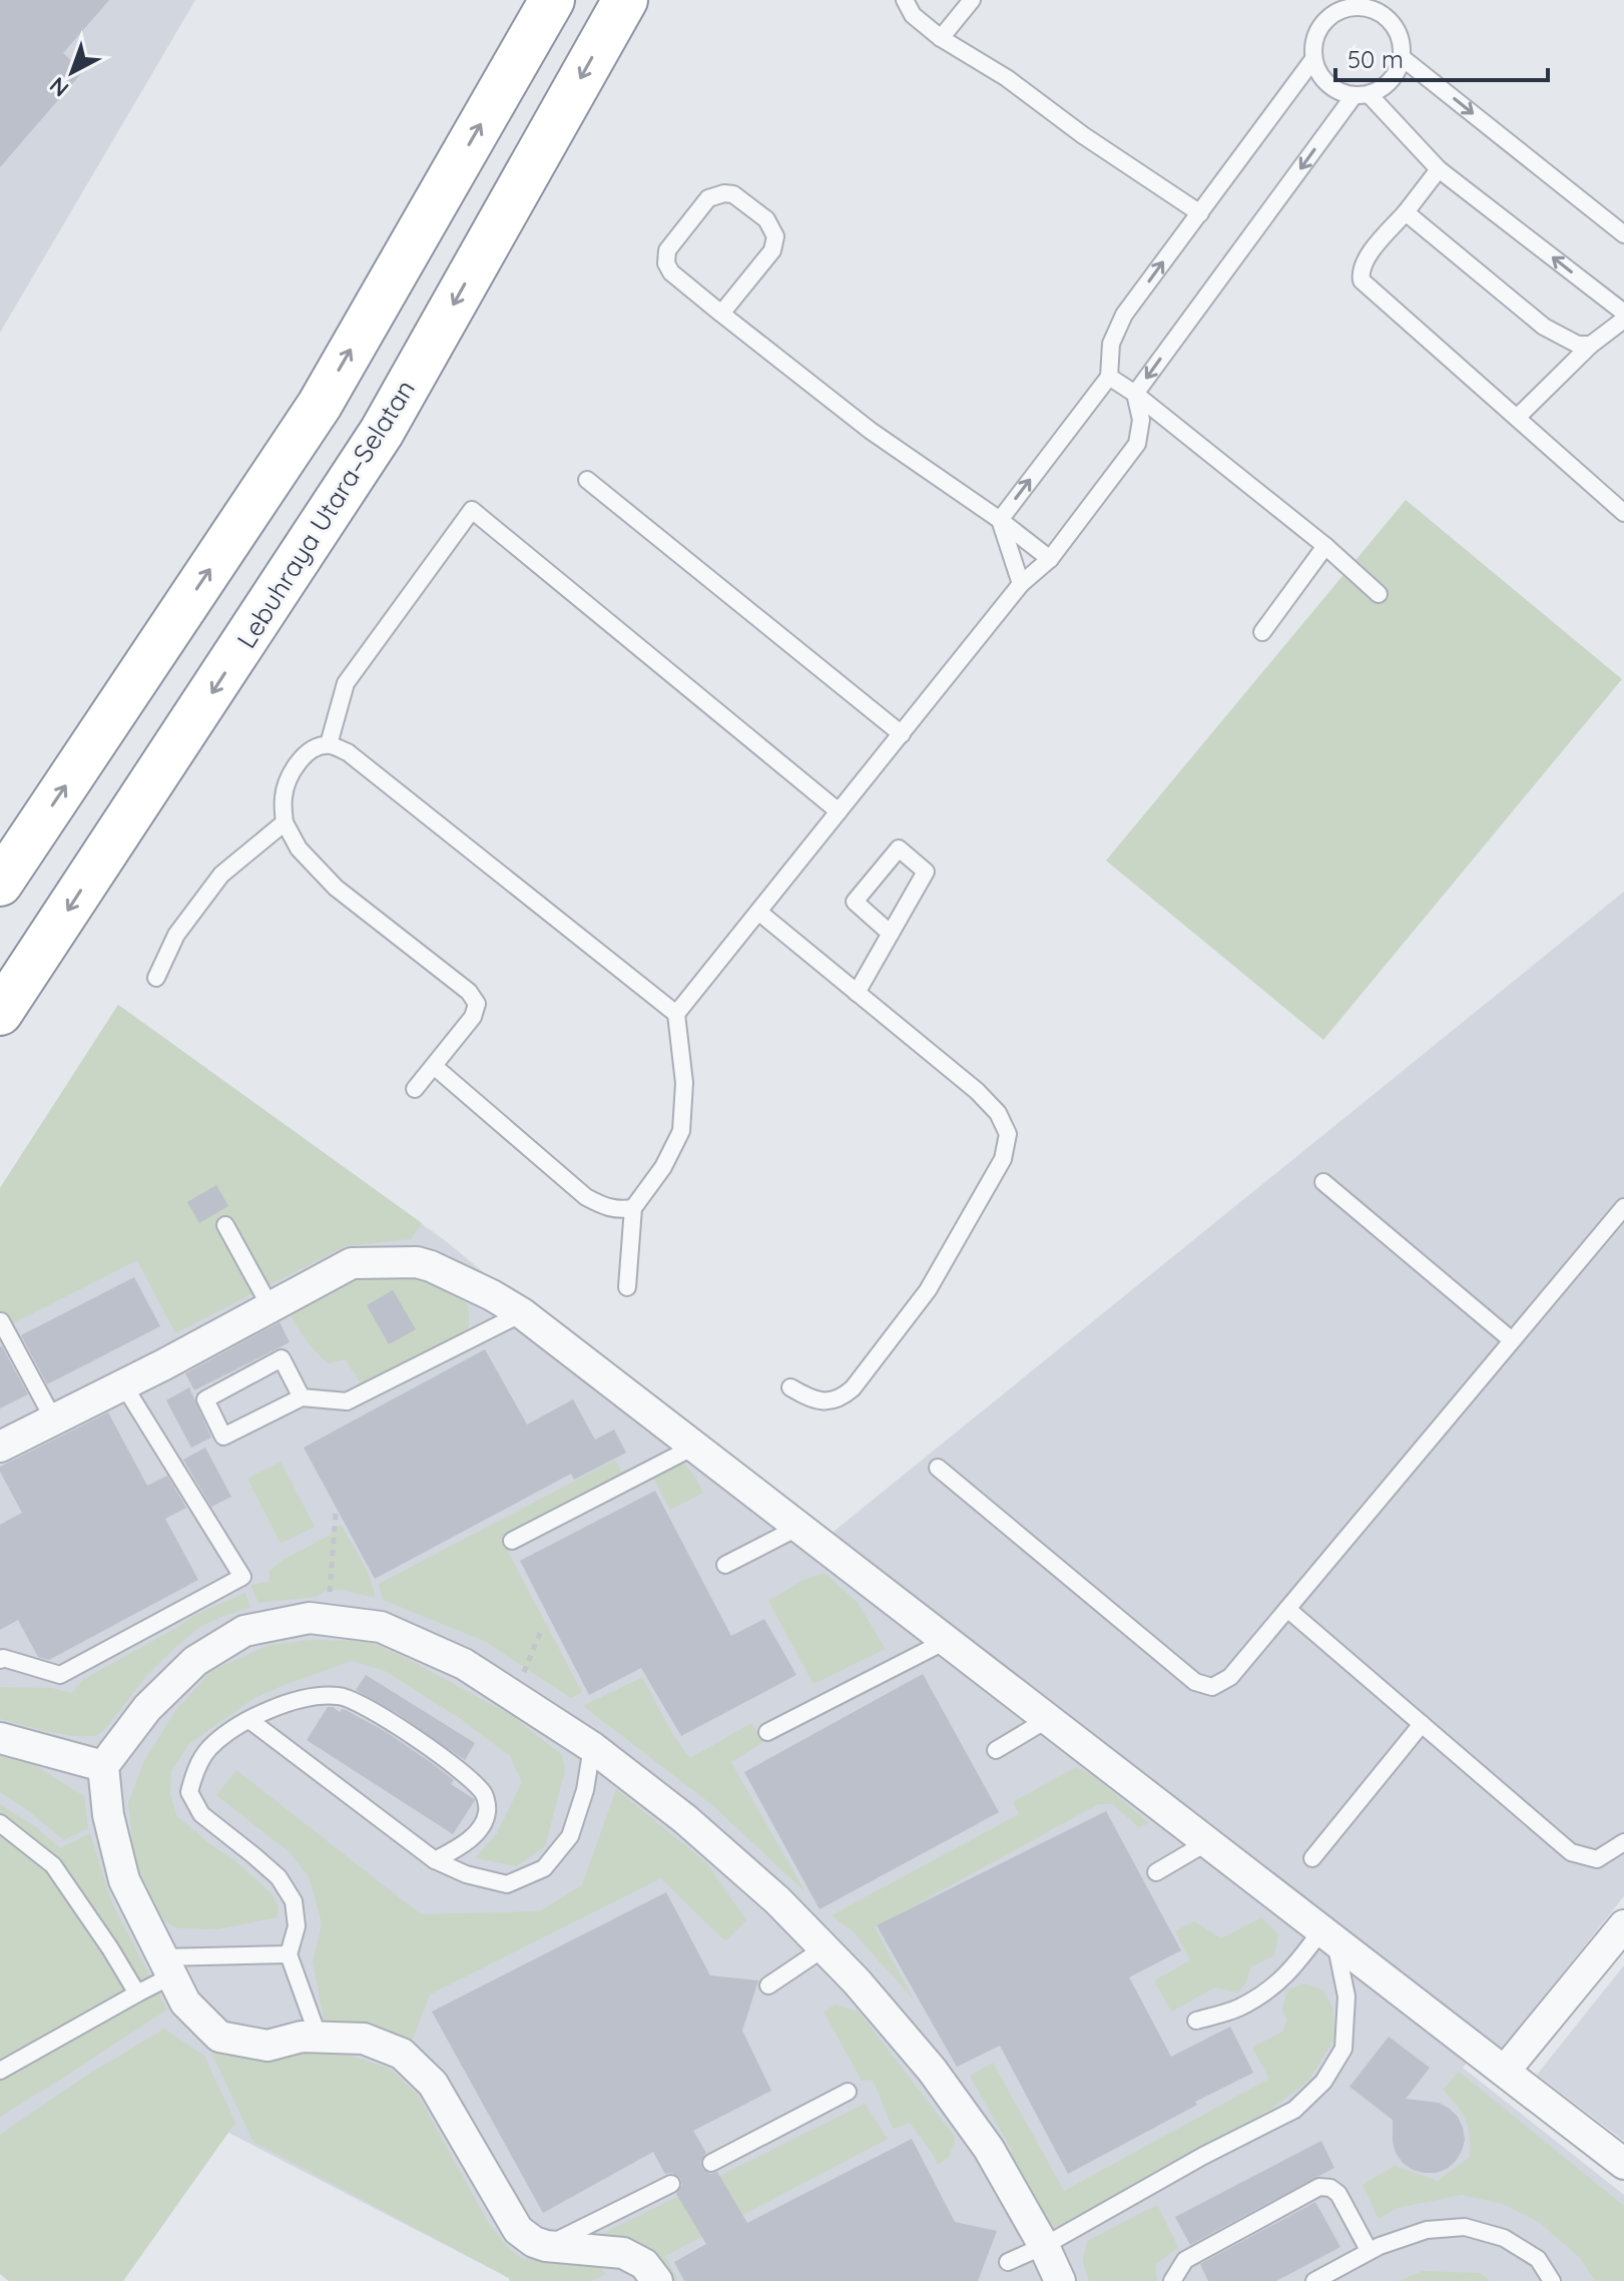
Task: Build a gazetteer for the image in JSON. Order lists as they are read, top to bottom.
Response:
{
  "streets": {
    "highway": ["Lebuhraya Utara–Selatan"]
  },
  "scale_bar": "50 m",
  "north": "bottom left"
}
